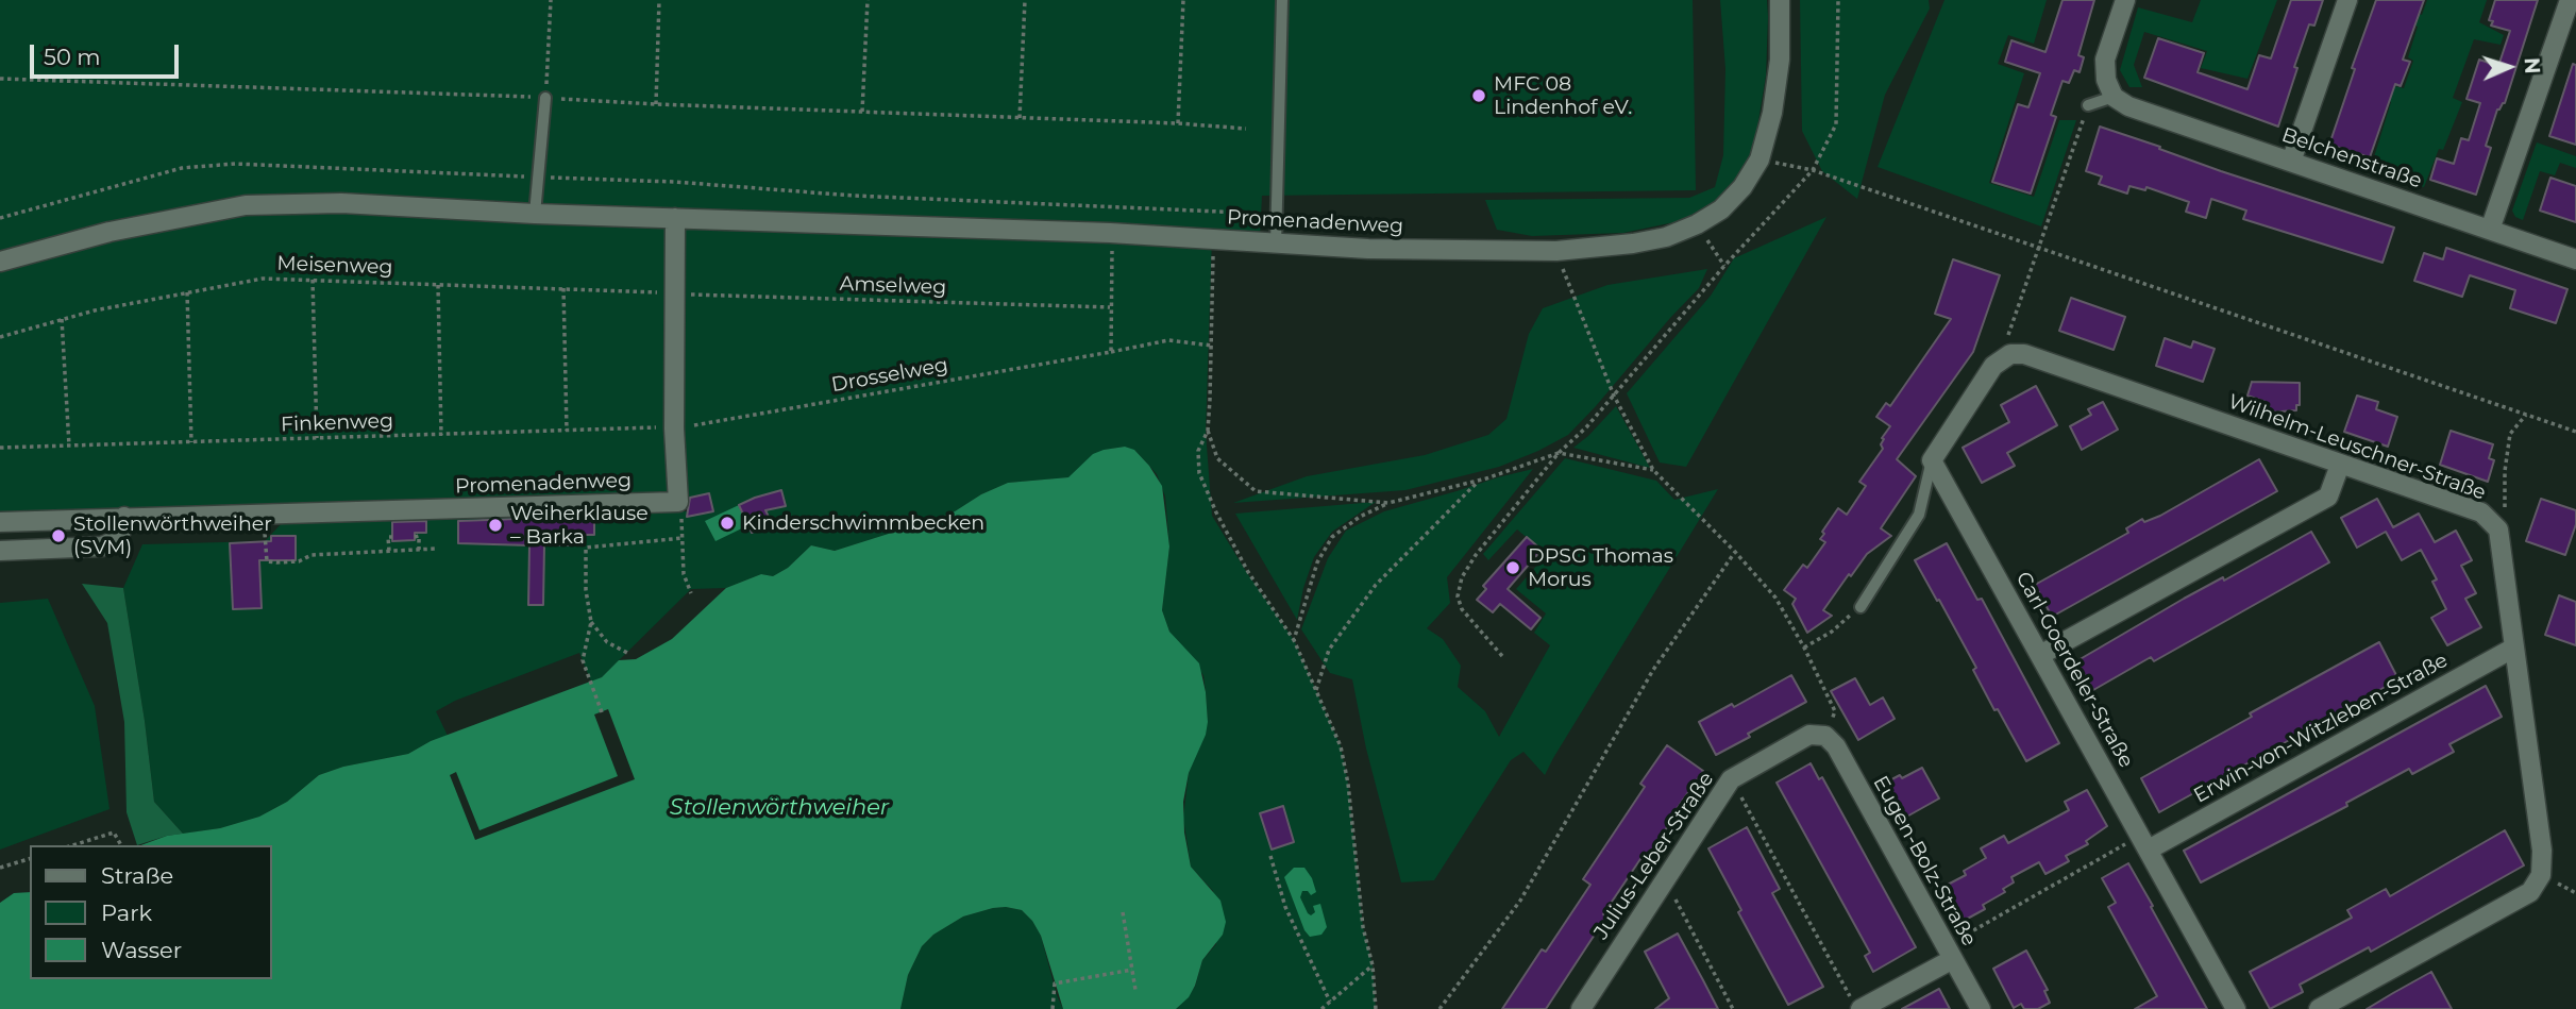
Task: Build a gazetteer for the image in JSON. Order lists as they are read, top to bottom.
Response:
{
  "streets": {
    "street": [
      "Belchenstraße",
      "Promenadenweg",
      "Wilhelm-Leuschner-Straße",
      "Carl-Goerdeler-Straße",
      "Erwin-von-Witzleben-Straße",
      "Julius-Leber-Straße",
      "Eugen-Bolz-Straße"
    ],
    "path": [
      "Meisenweg",
      "Amselweg",
      "Drosselweg",
      "Finkenweg"
    ]
  },
  "crossings": [
    ["Promenadenweg", "Meisenweg"],
    ["Promenadenweg", "Amselweg"],
    ["Promenadenweg", "Drosselweg"],
    ["Promenadenweg", "Finkenweg"],
    ["Meisenweg", "Amselweg"],
    ["Drosselweg", "Finkenweg"],
    ["Wilhelm-Leuschner-Straße", "Erwin-von-Witzleben-Straße"],
    ["Carl-Goerdeler-Straße", "Erwin-von-Witzleben-Straße"],
    ["Julius-Leber-Straße", "Eugen-Bolz-Straße"]
  ],
  "water": ["Stollenwörthweiher"],
  "places": [
    "MFC 08 Lindenhof eV.",
    "Kinderschwimmbecken",
    "Weiherklause – Barka",
    "Stollenwörthweiher (SVM)",
    "DPSG Thomas Morus"
  ],
  "legend": ["Straße", "Park", "Wasser"],
  "scale_bar": "50 m",
  "north": "right"
}
